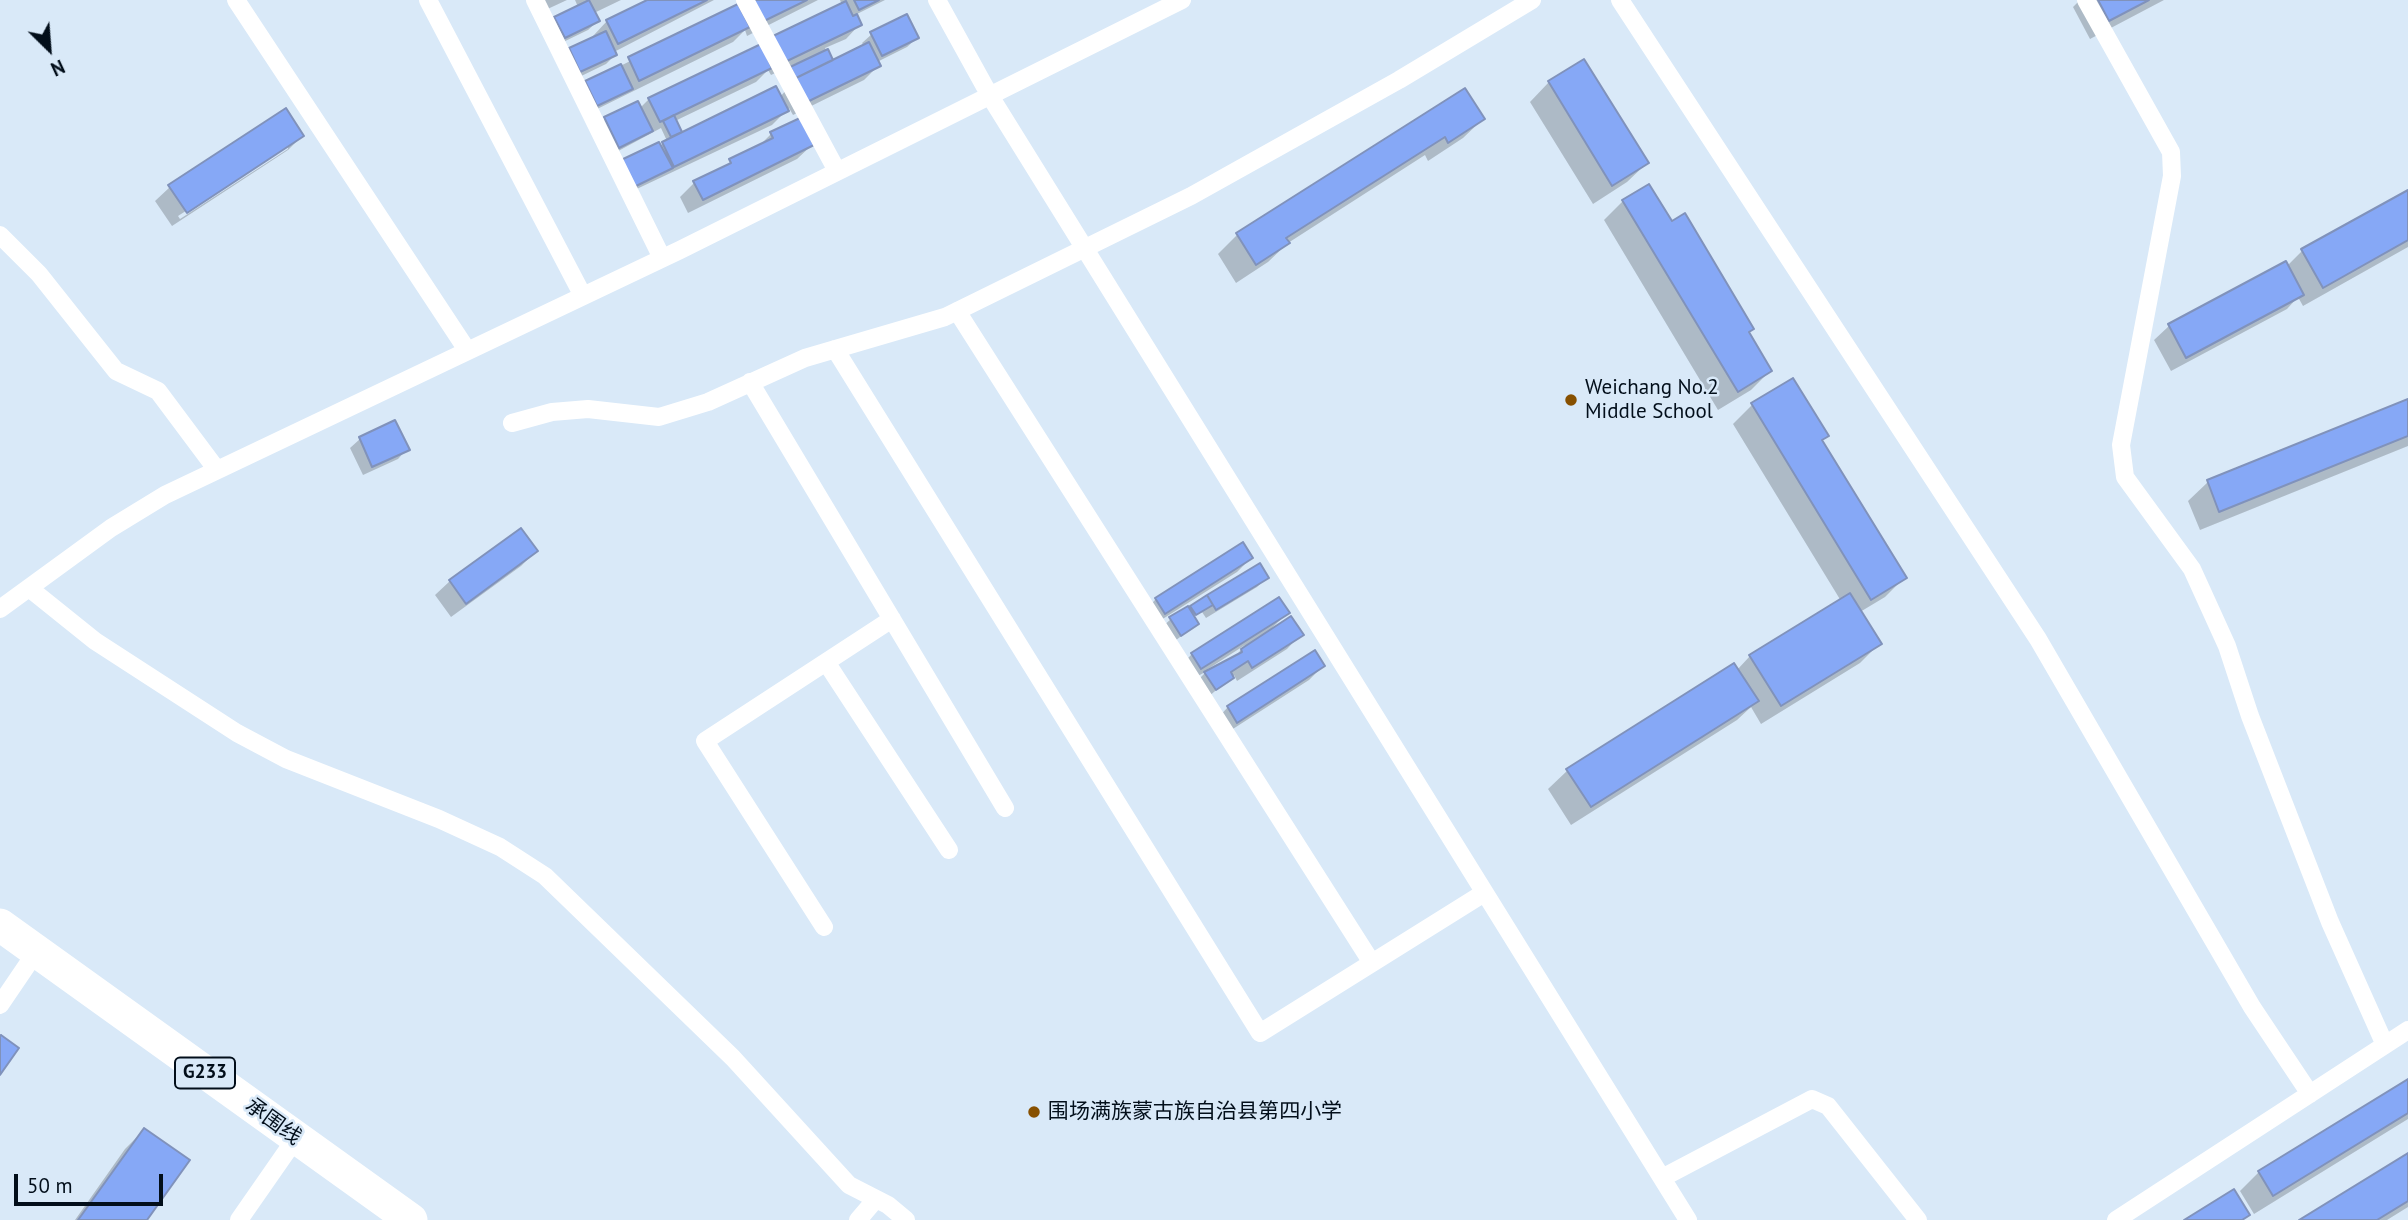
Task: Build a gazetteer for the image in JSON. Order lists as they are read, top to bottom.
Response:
{
  "streets": {
    "highway": ["G233", "承围线"]
  },
  "places": ["Weichang No.2 Middle School", "围场满族蒙古族自治县第四小学"],
  "scale_bar": "50 m",
  "north": "bottom right"
}
